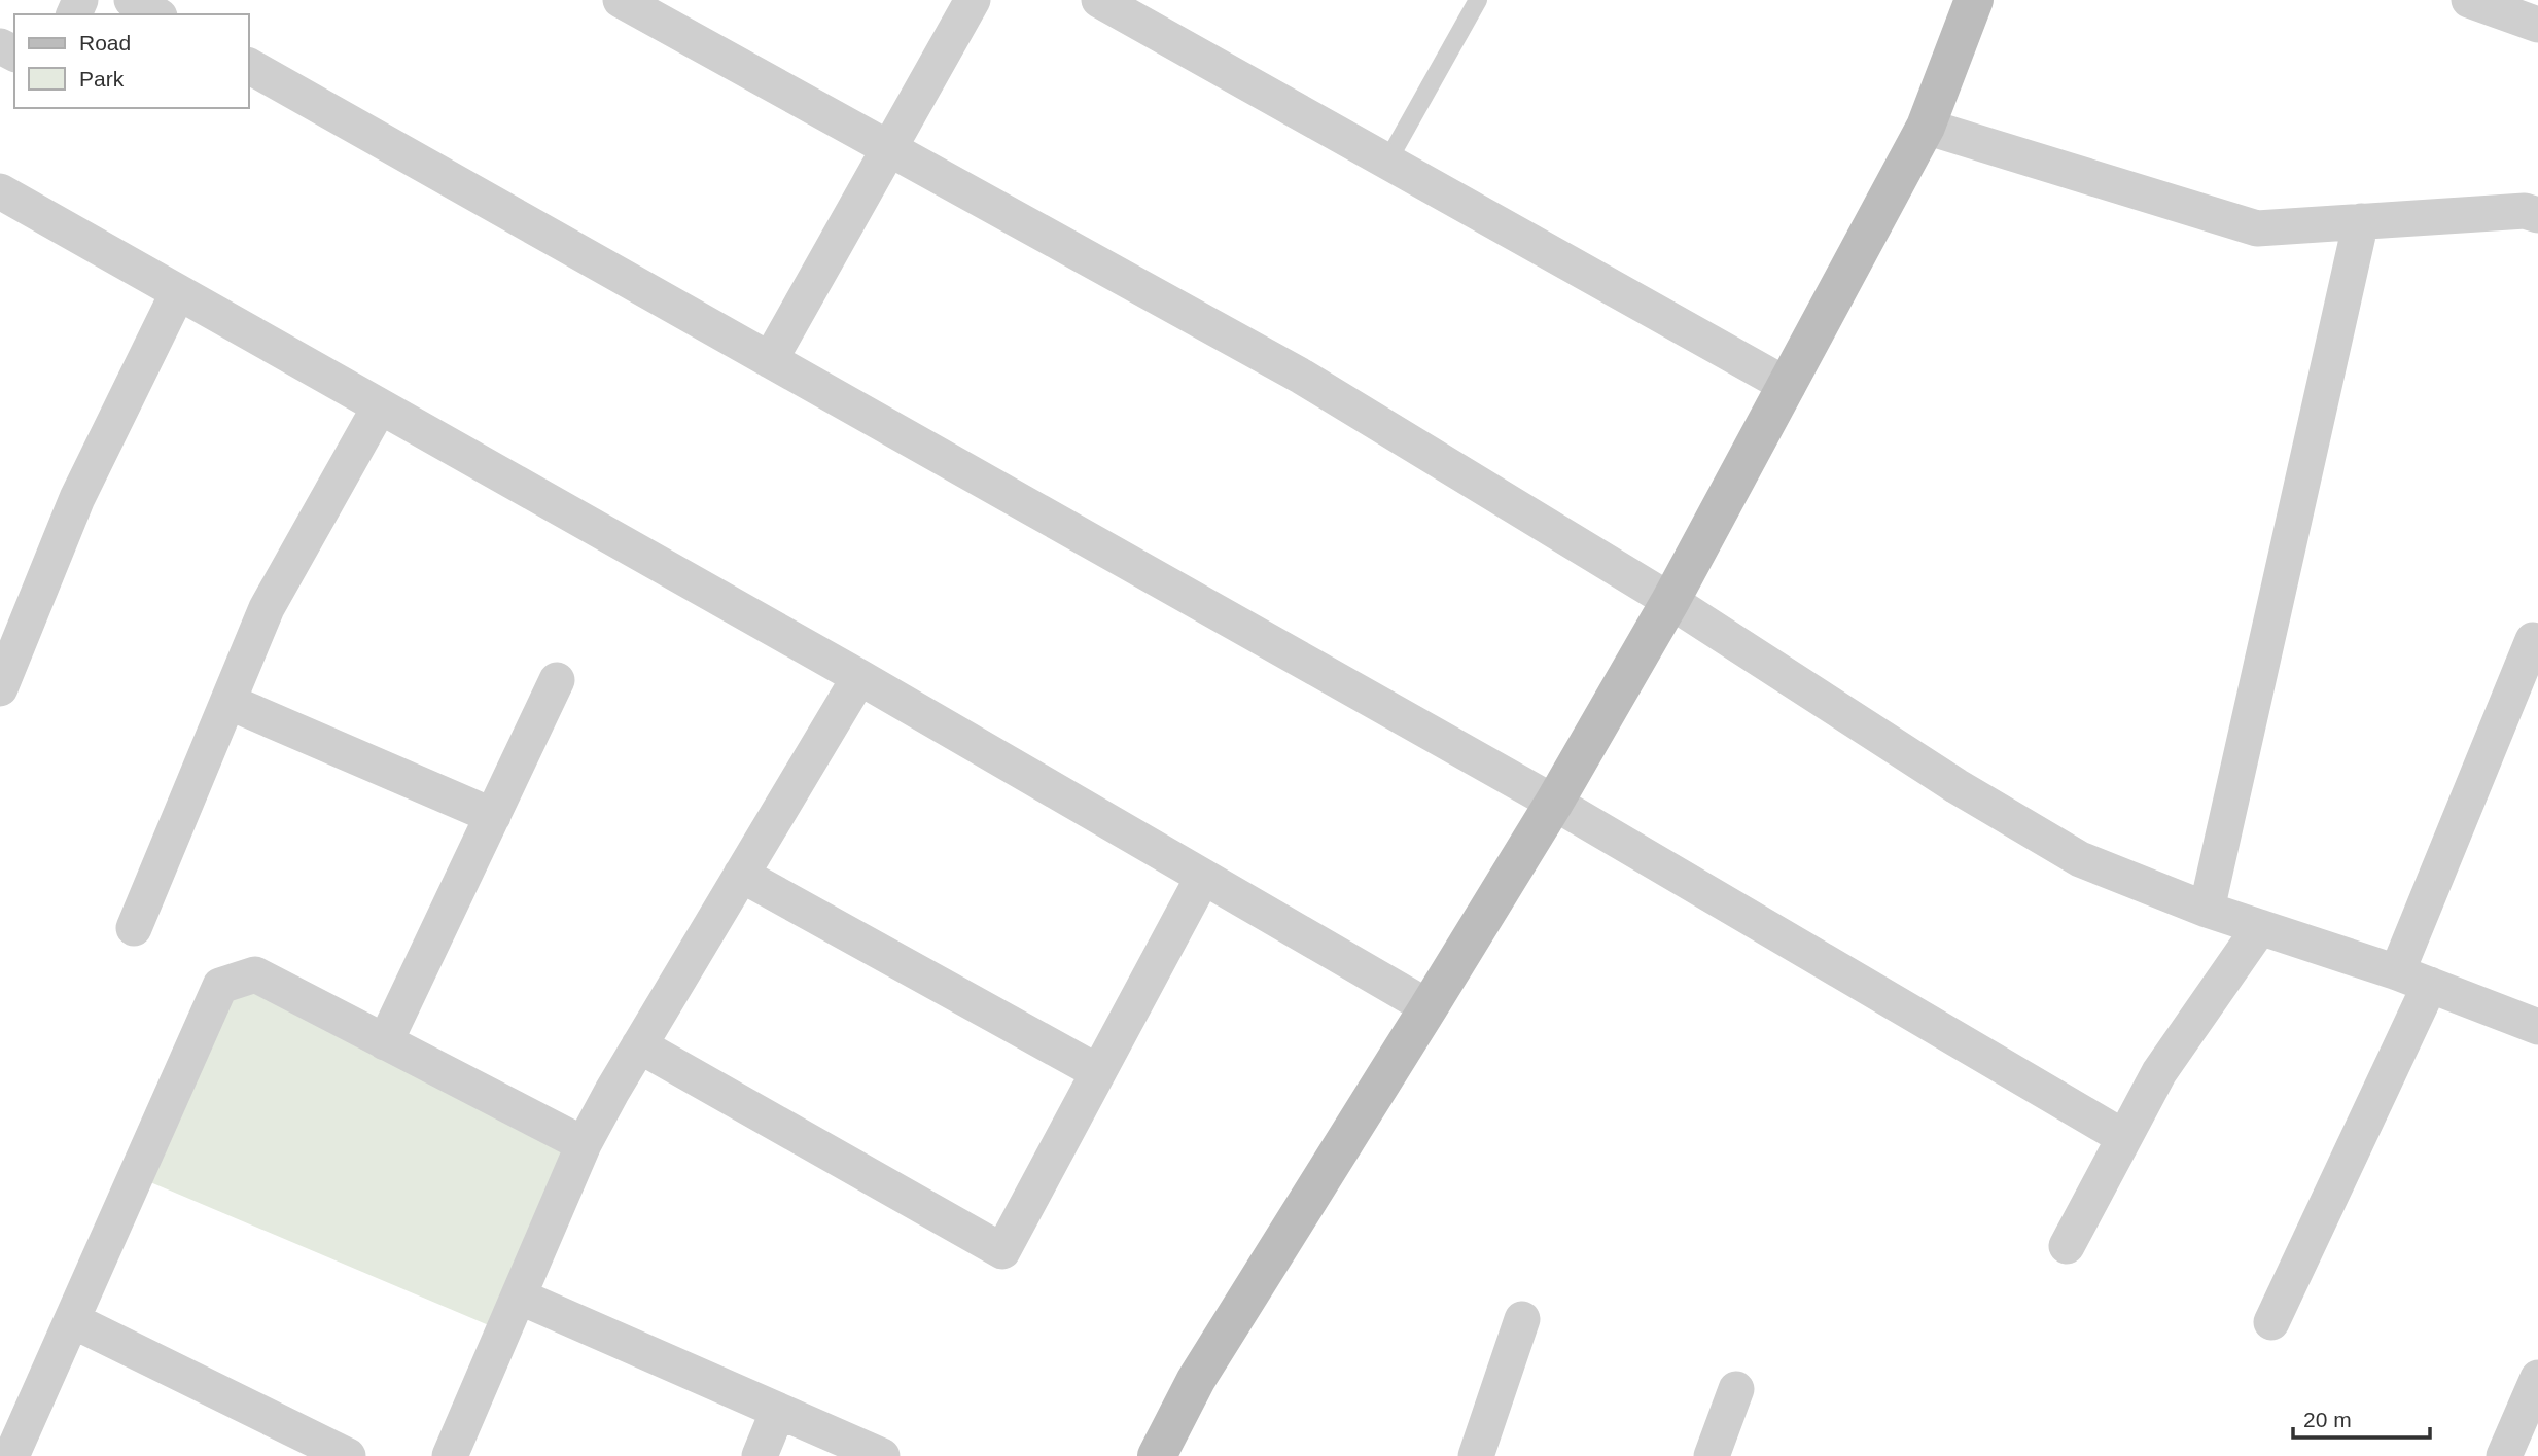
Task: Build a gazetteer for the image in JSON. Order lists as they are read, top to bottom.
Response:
{
  "legend": ["Road", "Park"],
  "scale_bar": "20 m"
}
